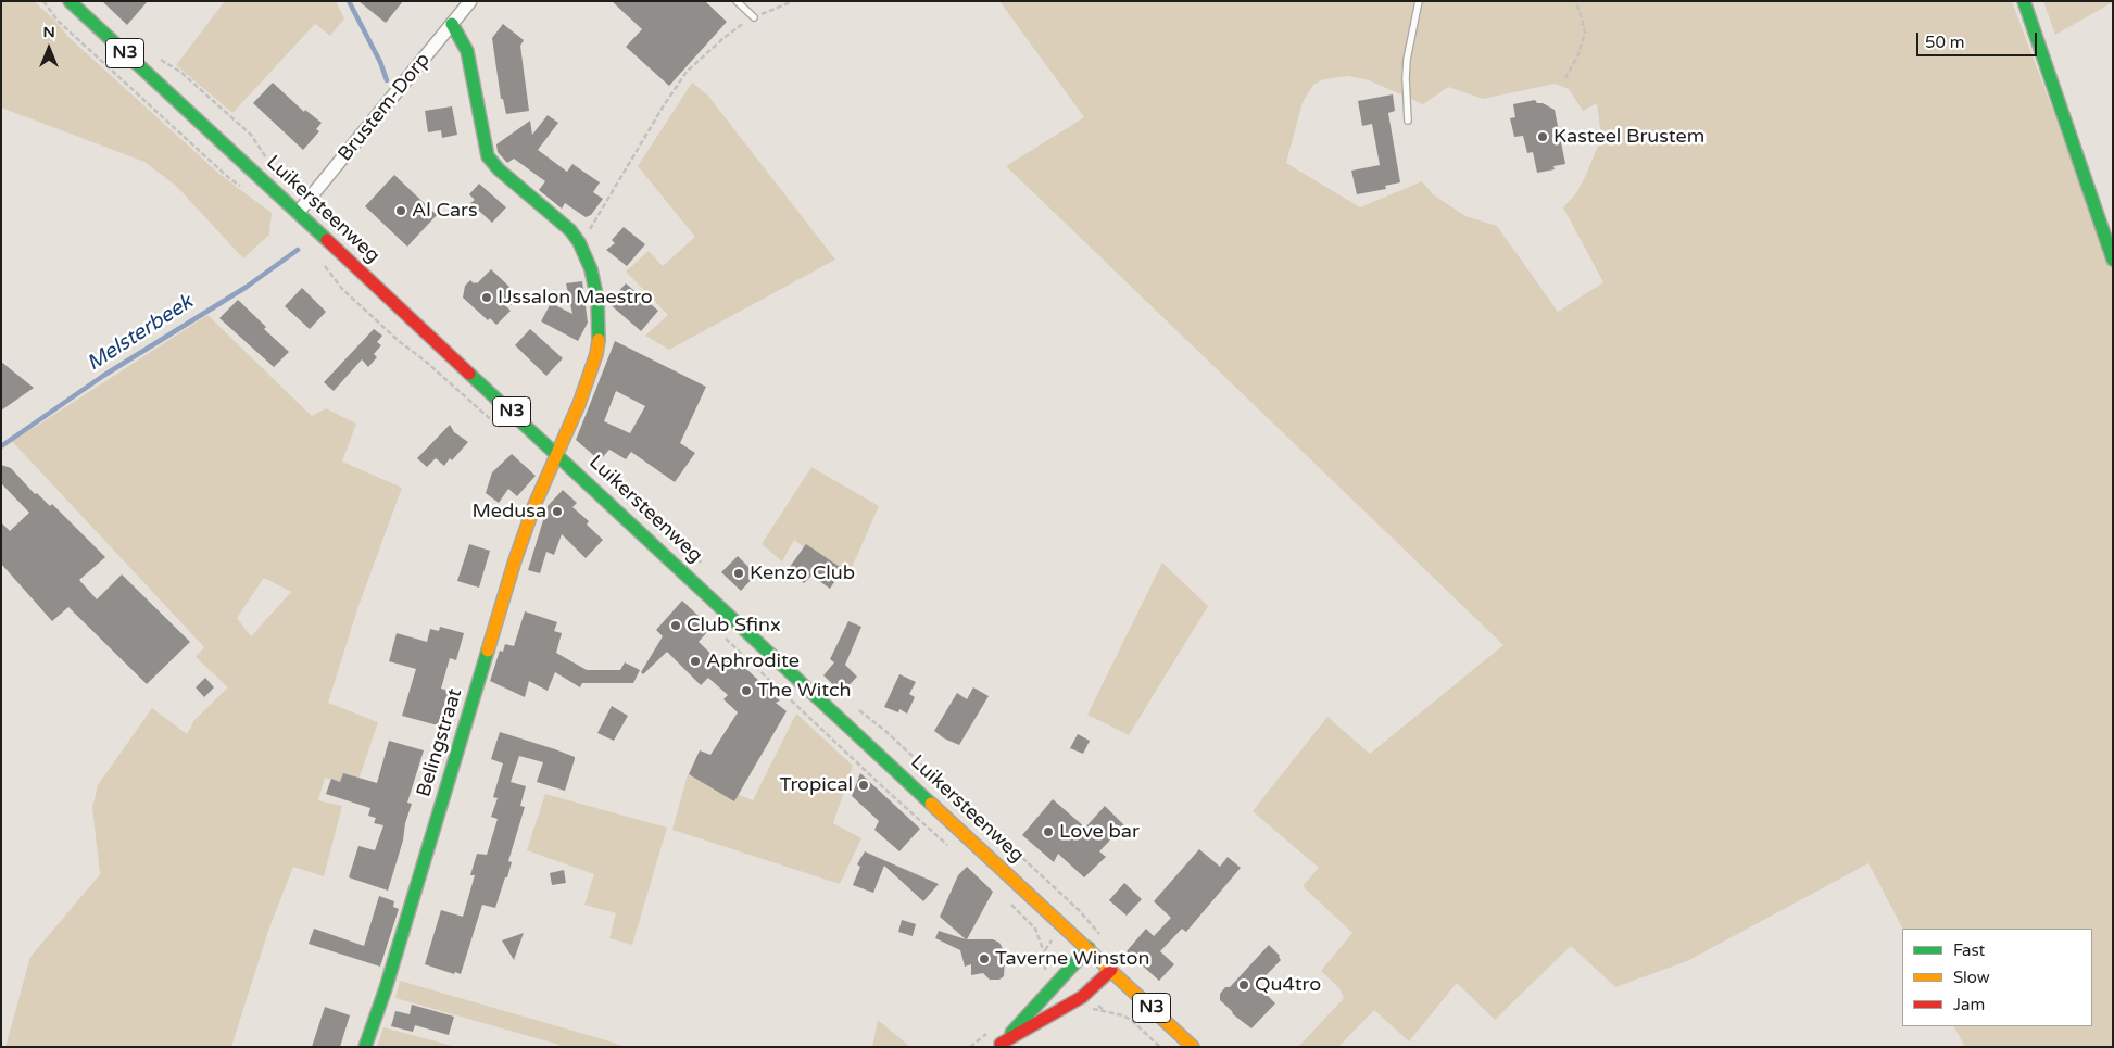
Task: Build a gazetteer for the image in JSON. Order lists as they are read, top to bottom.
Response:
{
  "streets": {
    "main road": ["N3", "Luikersteenweg", "Belingstraat"],
    "street": ["Brustem-Dorp"]
  },
  "crossings": [
    ["Brustem-Dorp", "Luikersteenweg"],
    ["Brustem-Dorp", "Belingstraat"],
    ["Luikersteenweg", "Belingstraat"]
  ],
  "water": ["Melsterbeek"],
  "places": [
    "Kasteel Brustem",
    "Al Cars",
    "IJssalon Maestro",
    "Medusa",
    "Kenzo Club",
    "Club Sfinx",
    "Aphrodite",
    "The Witch",
    "Tropical",
    "Love bar",
    "Taverne Winston",
    "Qu4tro"
  ],
  "legend": ["Fast", "Slow", "Jam"],
  "scale_bar": "50 m",
  "north": "top"
}
